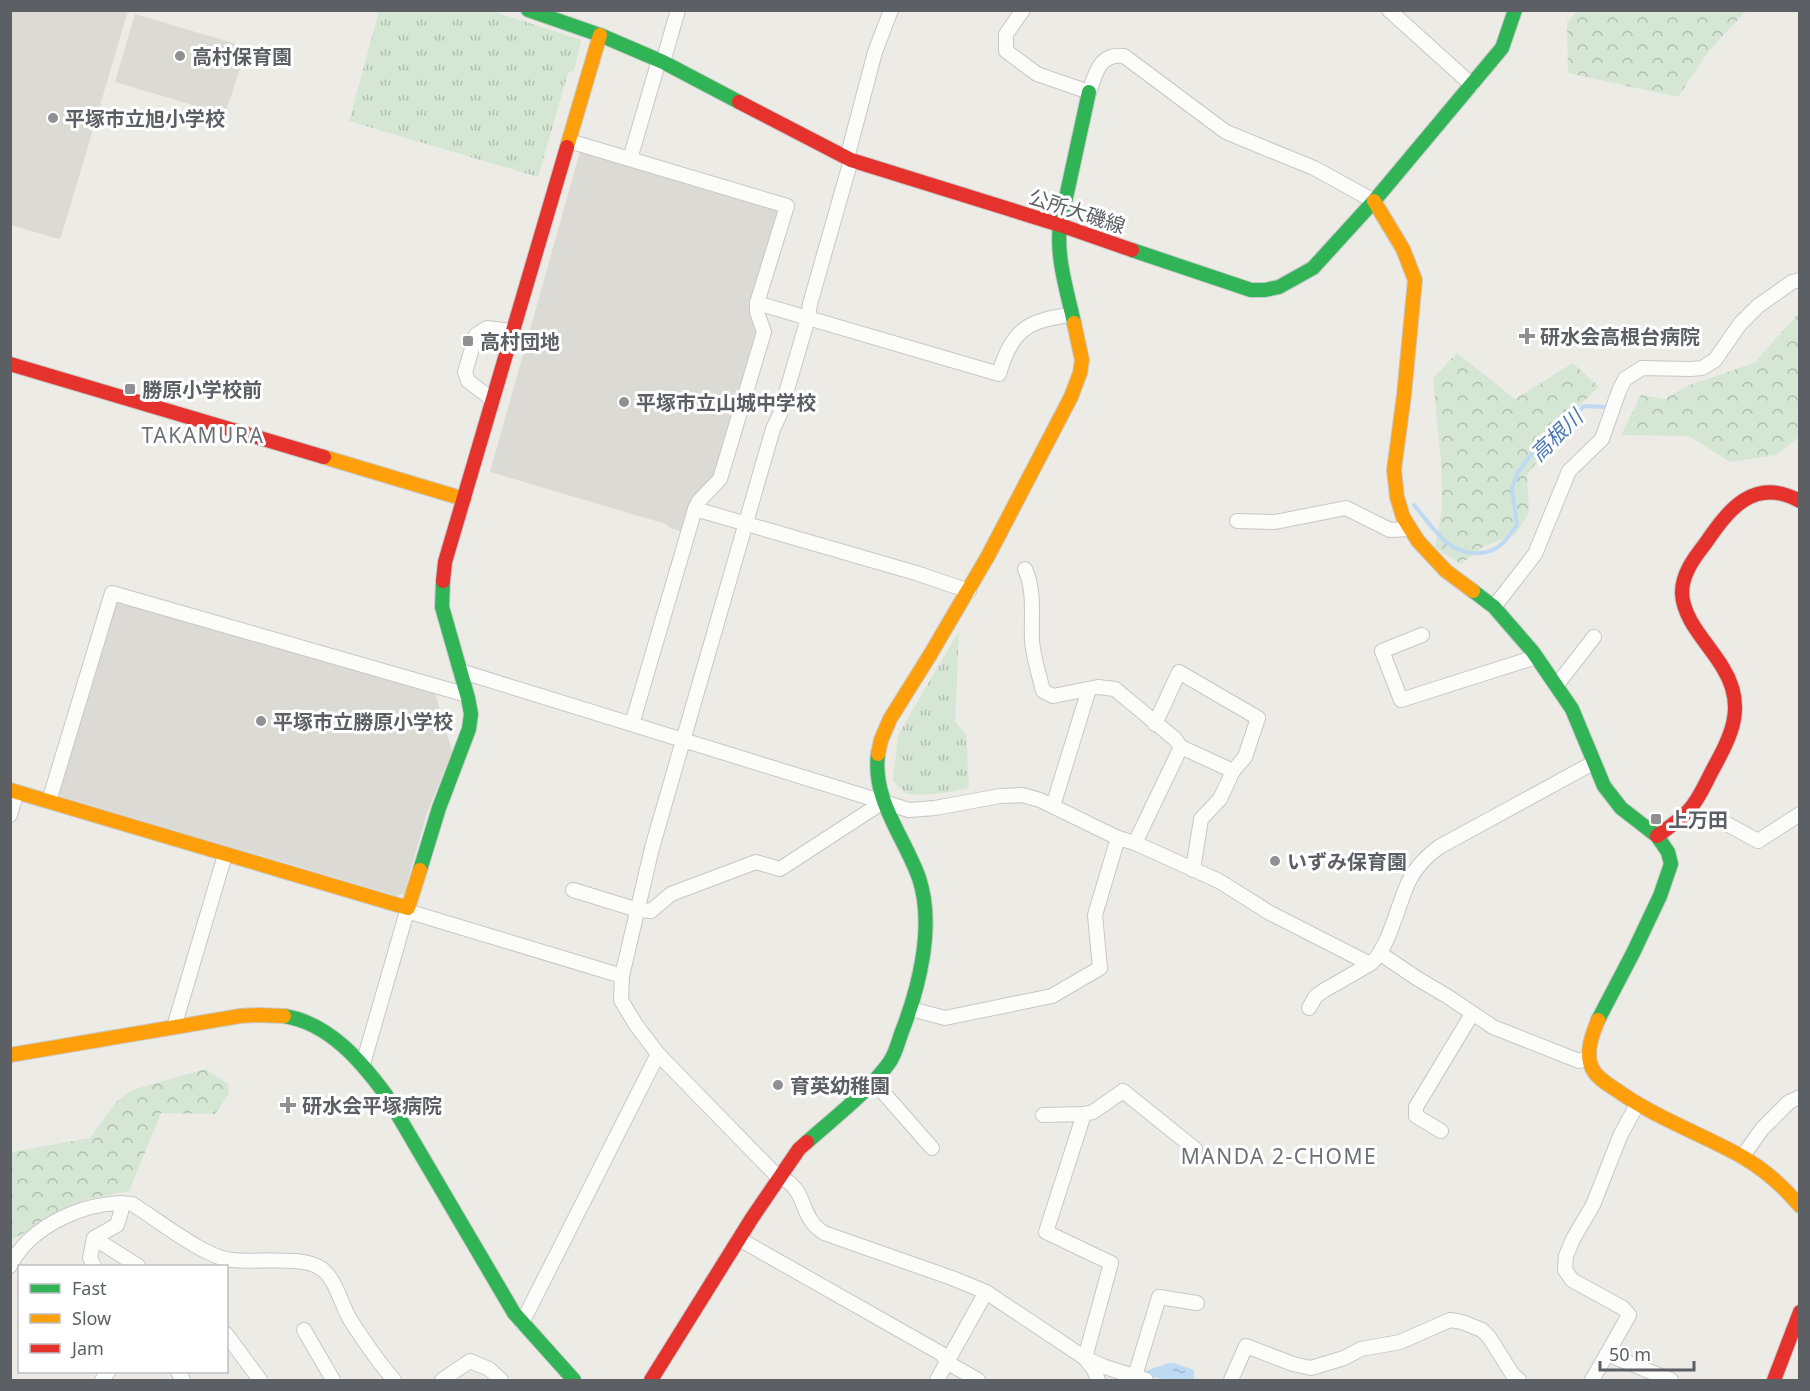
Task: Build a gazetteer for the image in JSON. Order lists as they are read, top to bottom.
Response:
{
  "streets": {
    "street": ["公所大磯線"]
  },
  "districts": ["TAKAMURA", "MANDA 2-CHOME"],
  "water": ["高根川"],
  "places": {
    "other": [
      "高村保育園",
      "平塚市立旭小学校",
      "平塚市立山城中学校",
      "平塚市立勝原小学校",
      "いずみ保育園",
      "育英幼稚園"
    ],
    "health": ["研水会高根台病院", "研水会平塚病院"],
    "transit": ["高村団地", "勝原小学校前", "上万田"]
  },
  "legend": ["Fast", "Slow", "Jam"],
  "scale_bar": "50 m"
}
